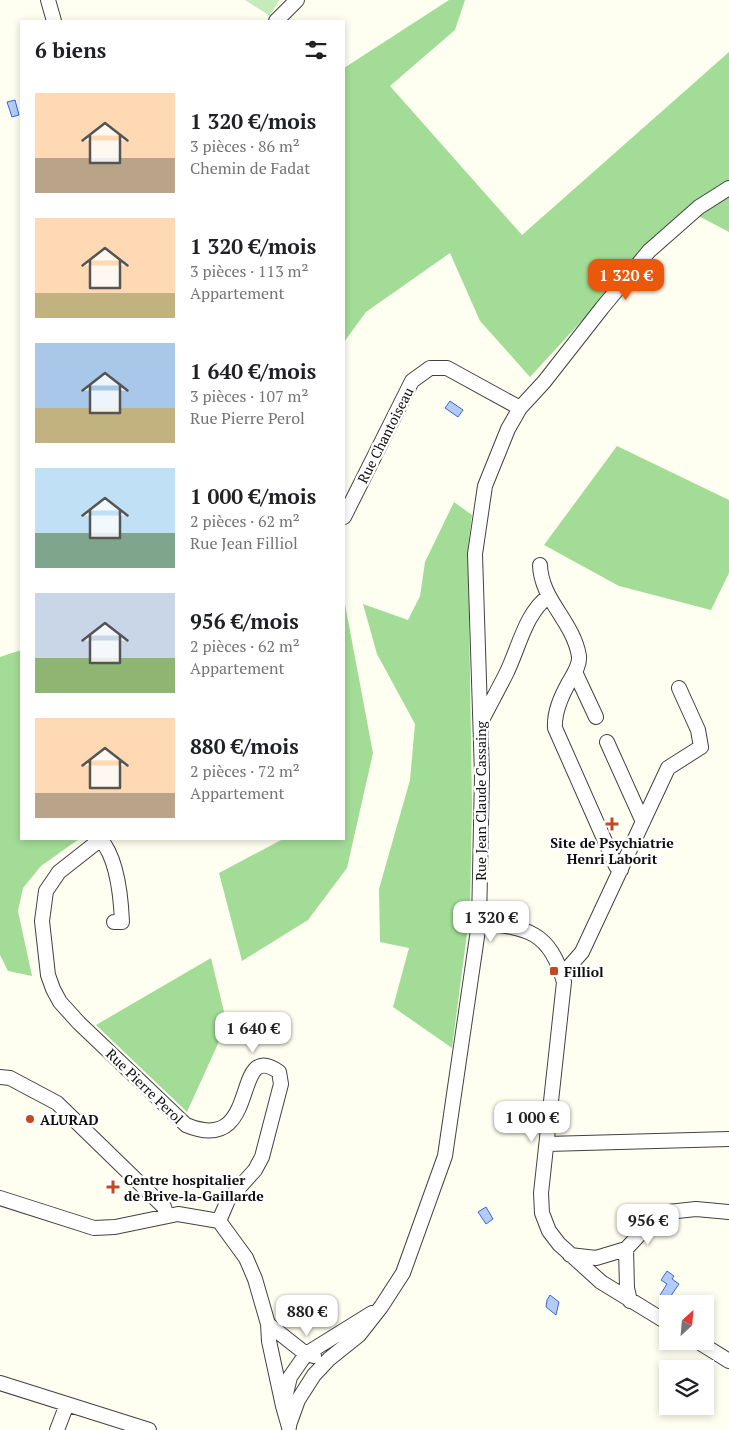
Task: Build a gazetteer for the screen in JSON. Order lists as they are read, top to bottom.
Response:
{
  "streets": {
    "street": ["Rue Chantoiseau", "Rue Jean Claude Cassaing", "Rue Pierre Perol"]
  },
  "crossings": [
    ["Rue Chantoiseau", "Rue Jean Claude Cassaing"]
  ],
  "places": {
    "health": ["Site de Psychiatrie Henri Laborit", "Centre hospitalier de Brive-la-Gaillarde"],
    "transit": ["Filliol"],
    "other": ["ALURAD"]
  },
  "north": "top right",
  "page": {
    "heading": "6 biens",
    "list": [
      {
        "name": "1 320 €/mois",
        "note": "3 pièces · 86 m² · Chemin de Fadat"
      },
      {
        "name": "1 320 €/mois",
        "note": "3 pièces · 113 m² · Appartement"
      },
      {
        "name": "1 640 €/mois",
        "note": "3 pièces · 107 m² · Rue Pierre Perol"
      },
      {
        "name": "1 000 €/mois",
        "note": "2 pièces · 62 m² · Rue Jean Filliol"
      },
      {
        "name": "956 €/mois",
        "note": "2 pièces · 62 m² · Appartement"
      },
      {
        "name": "880 €/mois",
        "note": "2 pièces · 72 m² · Appartement"
      }
    ],
    "price": [
      "1 320 €",
      "1 320 €",
      "1 640 €",
      "1 000 €",
      "956 €",
      "880 €"
    ]
  }
}
